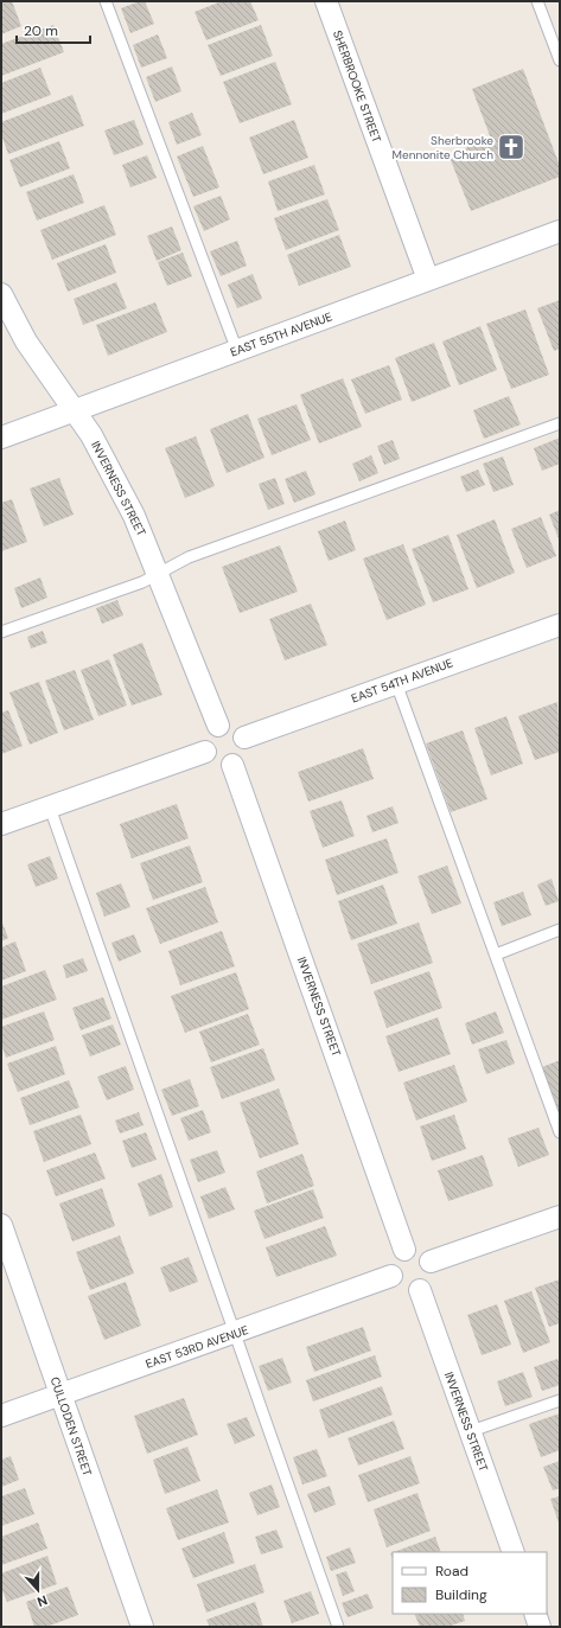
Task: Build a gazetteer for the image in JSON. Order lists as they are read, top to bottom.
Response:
{
  "streets": {
    "street": [
      "SHERBROOKE STREET",
      "EAST 55TH AVENUE",
      "INVERNESS STREET",
      "EAST 54TH AVENUE",
      "EAST 53RD AVENUE",
      "CULLODEN STREET"
    ]
  },
  "crossings": [
    ["SHERBROOKE STREET", "EAST 55TH AVENUE"],
    ["EAST 55TH AVENUE", "INVERNESS STREET"],
    ["INVERNESS STREET", "EAST 54TH AVENUE"],
    ["INVERNESS STREET", "EAST 53RD AVENUE"],
    ["EAST 53RD AVENUE", "CULLODEN STREET"]
  ],
  "places": {
    "church": ["Sherbrooke Mennonite Church"]
  },
  "legend": ["Road", "Building"],
  "scale_bar": "20 m",
  "north": "bottom"
}
